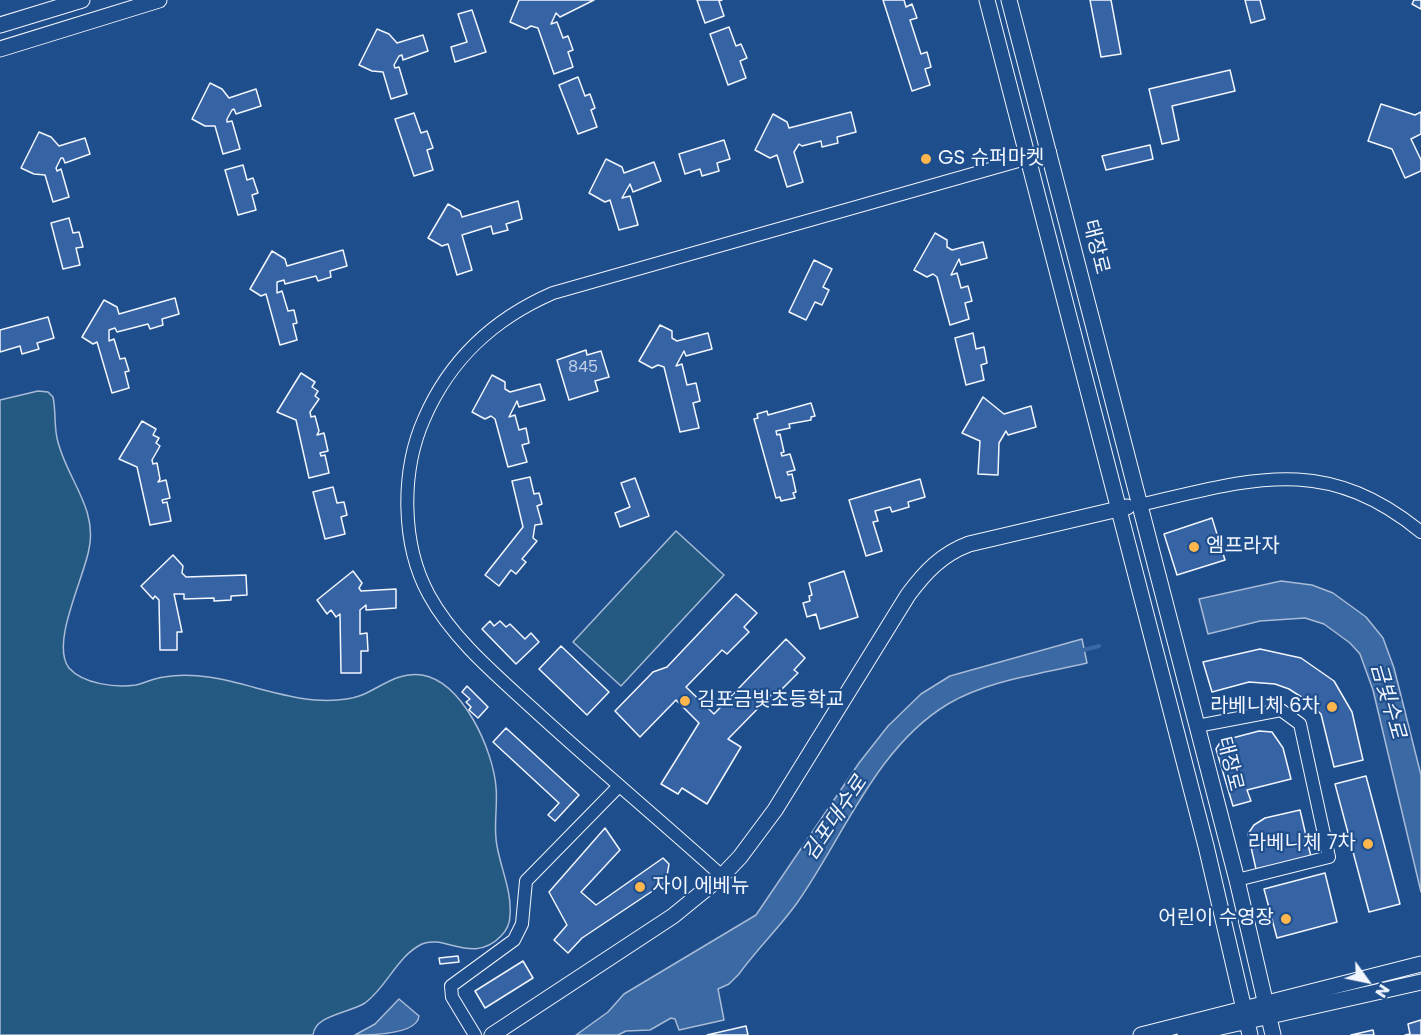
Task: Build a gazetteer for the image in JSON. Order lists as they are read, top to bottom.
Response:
{
  "streets": {
    "street": ["태장로"]
  },
  "water": ["금빛수로", "김포대수로"],
  "places": [
    "GS 슈퍼마켓",
    "엠프라자",
    "김포금빛초등학교",
    "라베니체 6차",
    "라베니체 7차",
    "자이 에베뉴",
    "어린이 수영장"
  ],
  "house_numbers": ["845"],
  "north": "bottom right"
}
